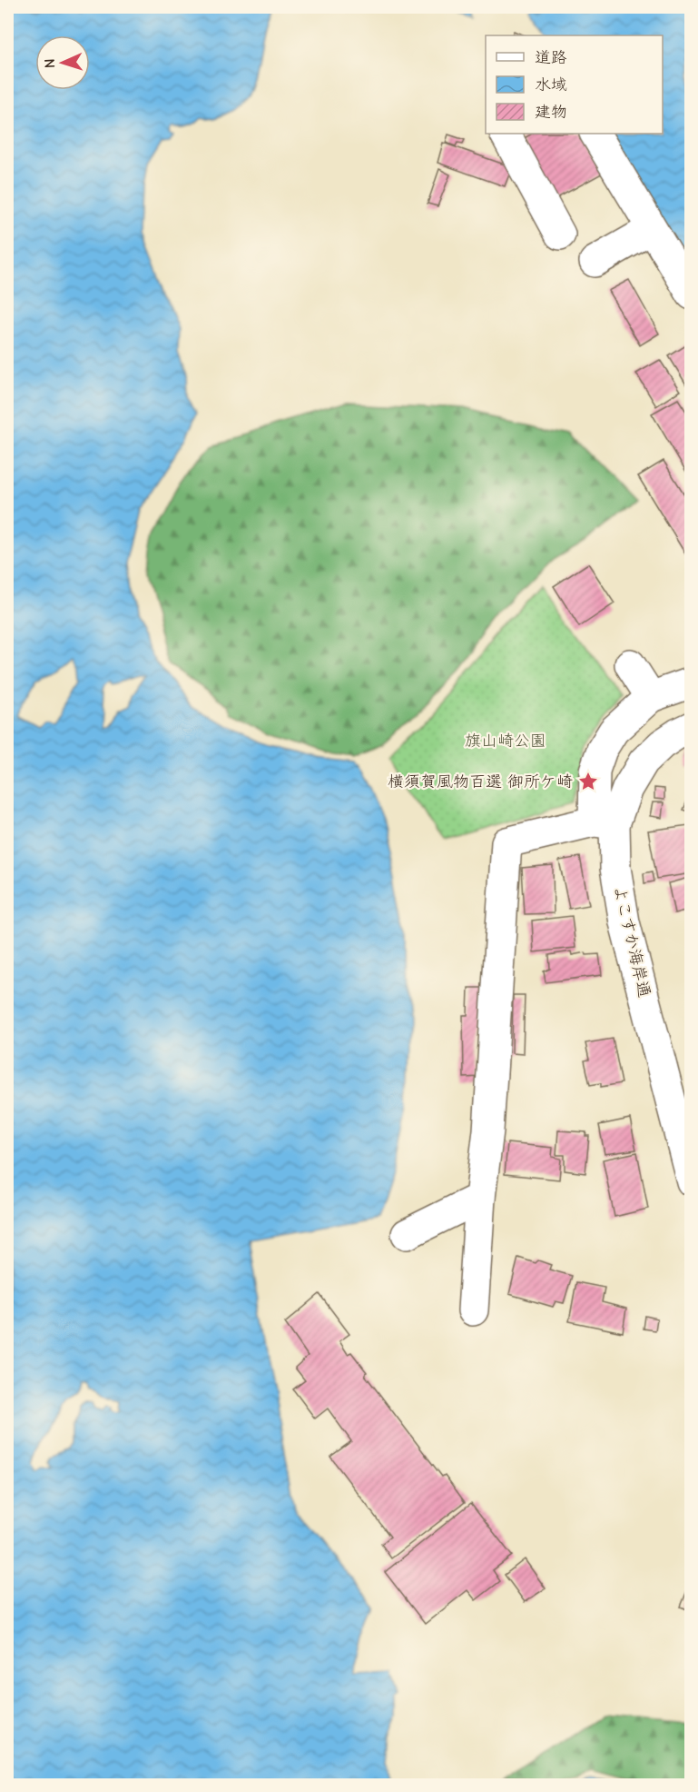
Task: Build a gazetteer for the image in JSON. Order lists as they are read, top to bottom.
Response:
{
  "streets": {
    "main road": ["よこすか海岸通"]
  },
  "parks": ["旗山崎公園"],
  "places": {
    "place": ["横須賀風物百選 御所ケ崎"]
  },
  "legend": ["道路", "水域", "建物"],
  "north": "left"
}
